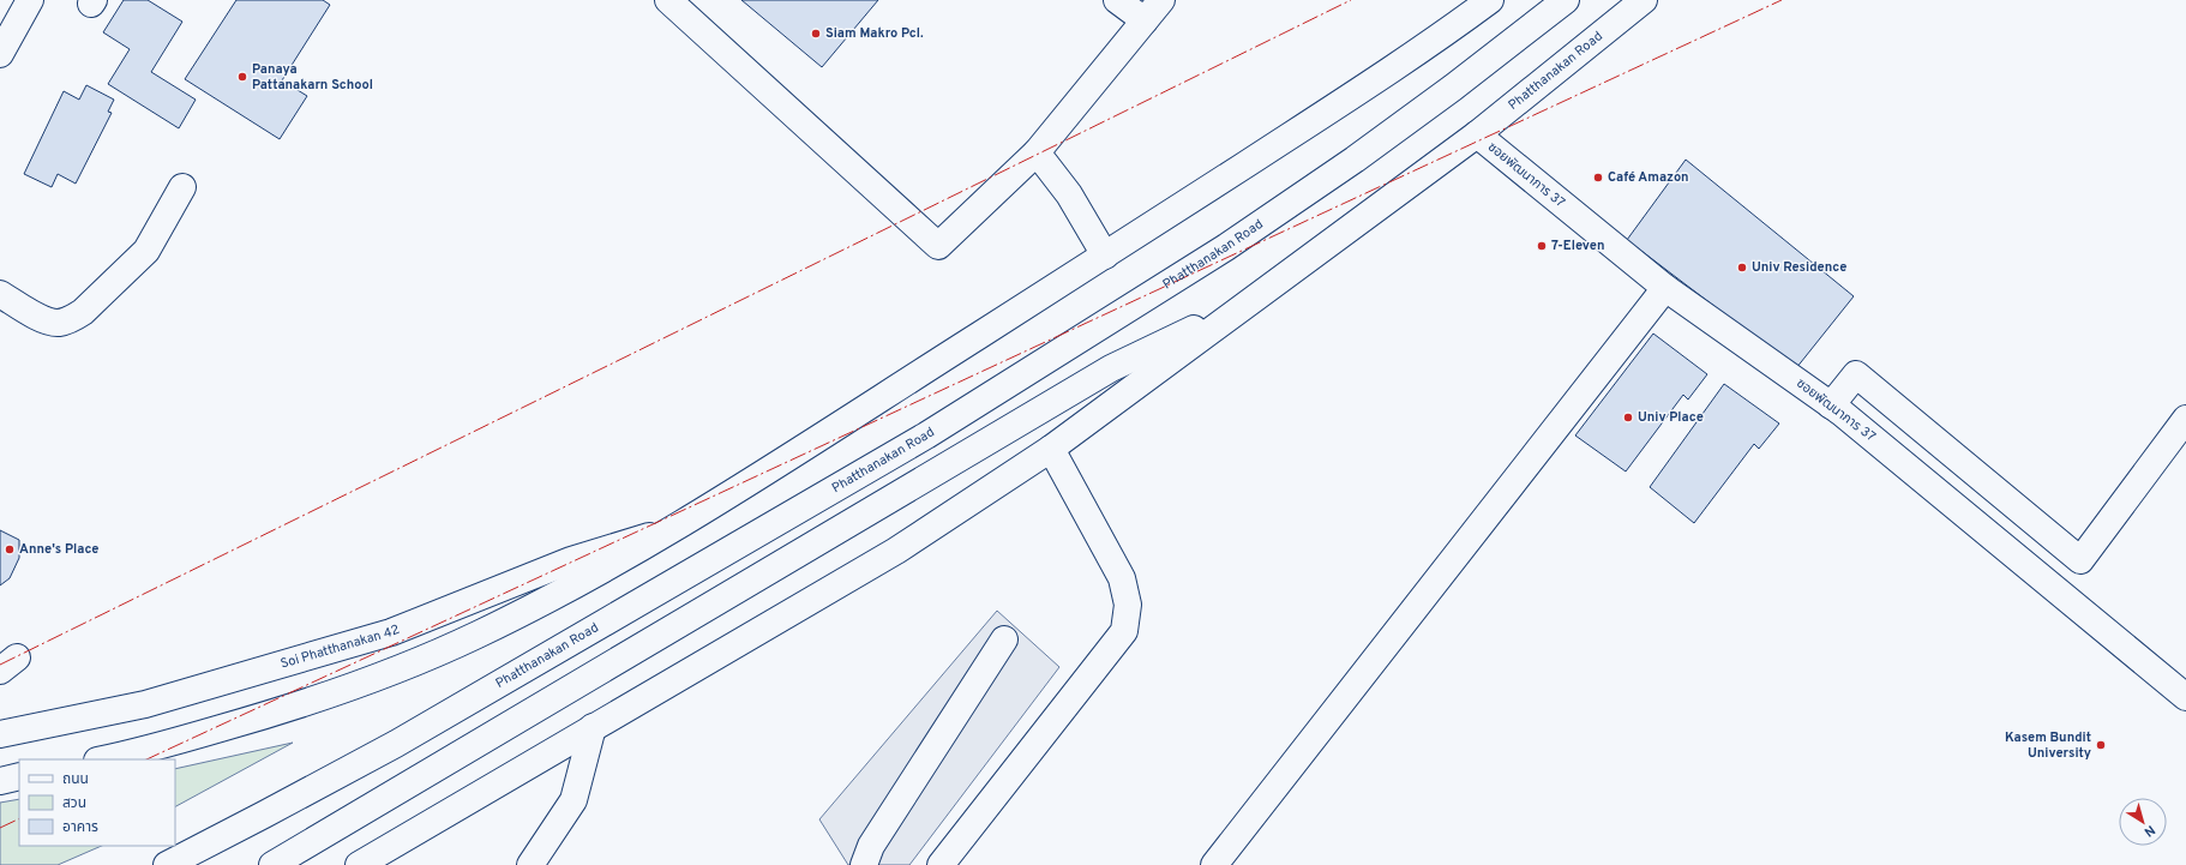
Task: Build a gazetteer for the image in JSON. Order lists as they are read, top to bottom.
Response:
{
  "streets": {
    "main road": ["Phatthanakan Road", "ซอยพัฒนาการ 37", "Soi Phatthanakan 42"]
  },
  "crossings": [
    ["Phatthanakan Road", "ซอยพัฒนาการ 37"]
  ],
  "places": [
    "Siam Makro Pcl.",
    "Panaya Pattanakarn School",
    "Café Amazon",
    "7-Eleven",
    "Univ Residence",
    "Univ Place",
    "Anne's Place",
    "Kasem Bundit University"
  ],
  "legend": ["ถนน", "สวน", "อาคาร"],
  "north": "bottom right"
}
